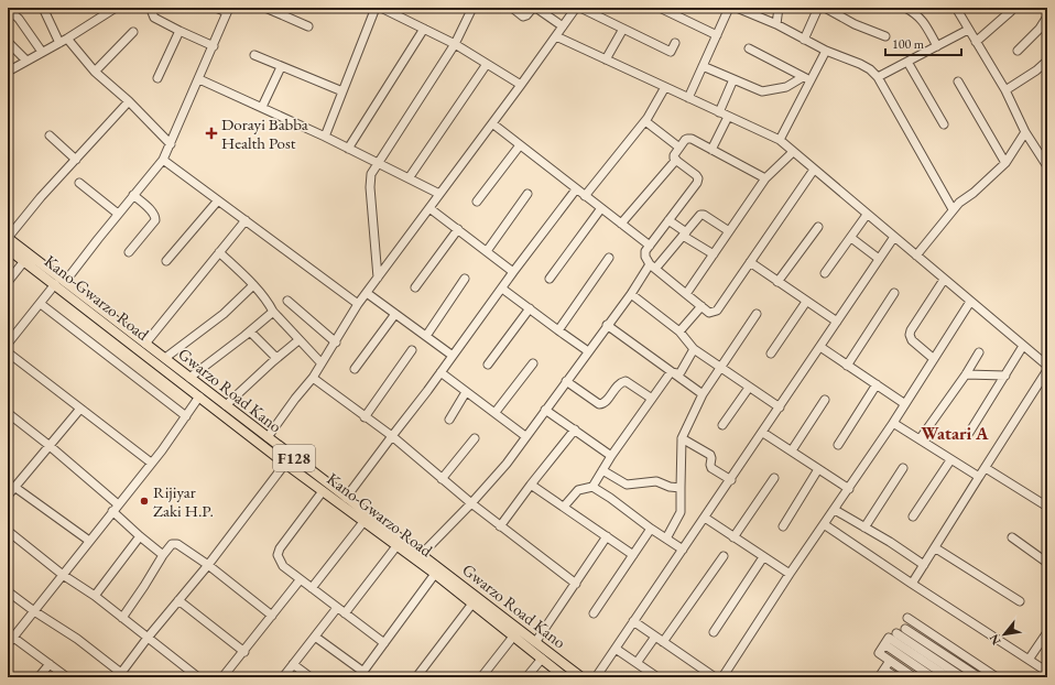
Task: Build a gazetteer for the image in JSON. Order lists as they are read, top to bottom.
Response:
{
  "streets": {
    "main road": ["Kano-Gwarzo Road", "Gwarzo Road Kano", "F128"]
  },
  "crossings": [
    ["Kano-Gwarzo Road", "Gwarzo Road Kano"]
  ],
  "districts": ["Watari A"],
  "places": {
    "health": ["Dorayi Babba Health Post"],
    "other": ["Rijiyar Zaki H.P."]
  },
  "scale_bar": "100 m",
  "north": "bottom left"
}
